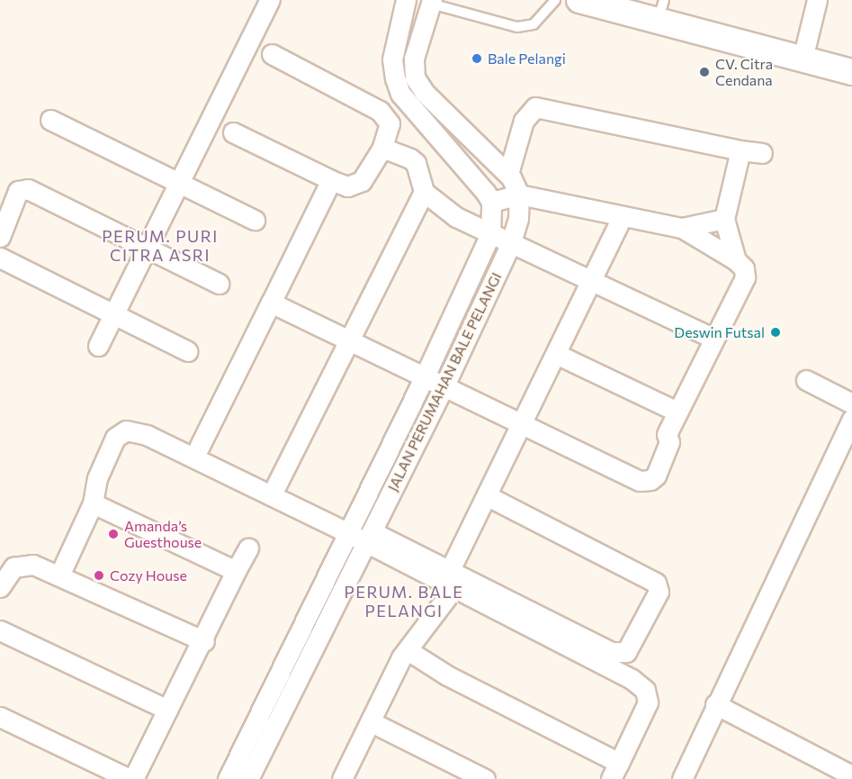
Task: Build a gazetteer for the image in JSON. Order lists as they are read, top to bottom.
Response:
{
  "streets": {
    "street": ["JALAN PERUMAHAN BALE PELANGI"]
  },
  "districts": ["PERUM. PURI CITRA ASRI", "PERUM. BALE PELANGI"],
  "places": [
    "Bale Pelangi",
    "CV. Citra Cendana",
    "Deswin Futsal",
    "Amanda’s Guesthouse",
    "Cozy House"
  ]
}
